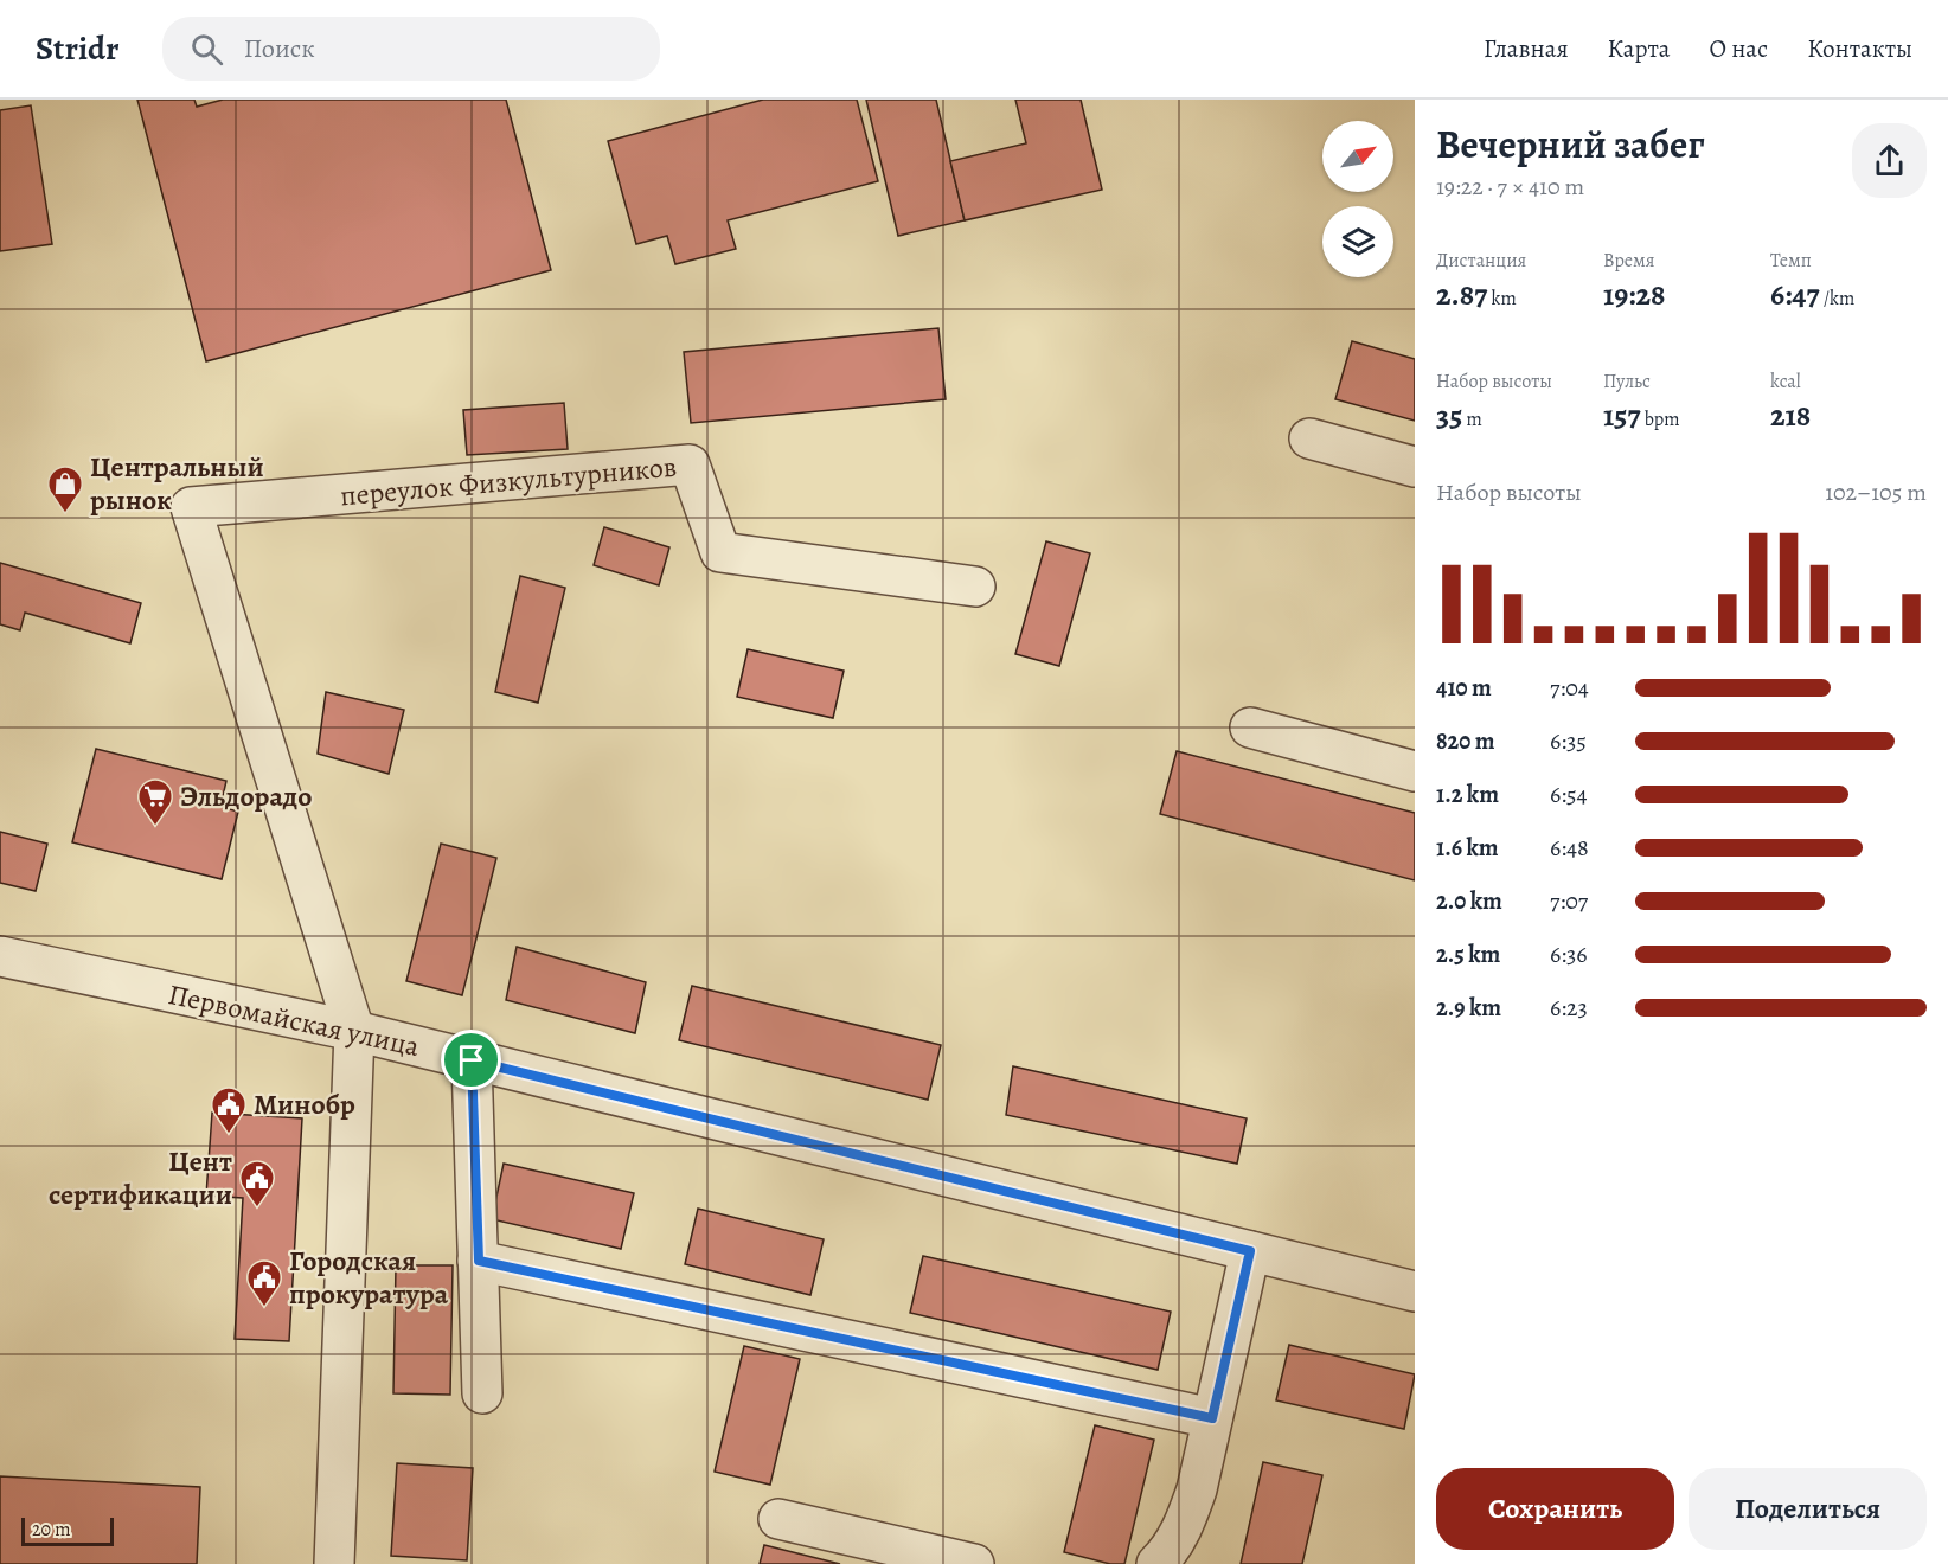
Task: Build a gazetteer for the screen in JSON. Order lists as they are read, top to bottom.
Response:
{
  "streets": {
    "street": ["переулок Физкультурников", "Первомайская улица"]
  },
  "crossings": [
    ["переулок Физкультурников", "Первомайская улица"]
  ],
  "places": {
    "shop": ["Центральный рынок"],
    "supermarket": ["Эльдорадо"],
    "public building": ["Минобр", "Цент сертификации", "Городская прокуратура"]
  },
  "scale_bar": "20 m",
  "north": "top right",
  "page": {
    "header": "Stridr",
    "search": "Поиск",
    "nav": [
      "Главная",
      "Карта",
      "О нас",
      "Контакты"
    ],
    "heading": ["Вечерний забег", "19:22 · 7 × 410 m"],
    "stats": [
      ["Дистанция", "2.87 km"],
      ["Время", "19:28"],
      ["Темп", "6:47 /km"],
      ["Набор высоты", "35 m"],
      ["Пульс", "157 bpm"],
      ["kcal", "218"]
    ],
    "chart": ["Набор высоты", "102–105 m"],
    "list": [
      {
        "name": "410 m",
        "note": "7:04"
      },
      {
        "name": "820 m",
        "note": "6:35"
      },
      {
        "name": "1.2 km",
        "note": "6:54"
      },
      {
        "name": "1.6 km",
        "note": "6:48"
      },
      {
        "name": "2.0 km",
        "note": "7:07"
      },
      {
        "name": "2.5 km",
        "note": "6:36"
      },
      {
        "name": "2.9 km",
        "note": "6:23"
      }
    ],
    "buttons": ["Сохранить", "Поделиться"],
    "scale": "20 m"
  }
}
